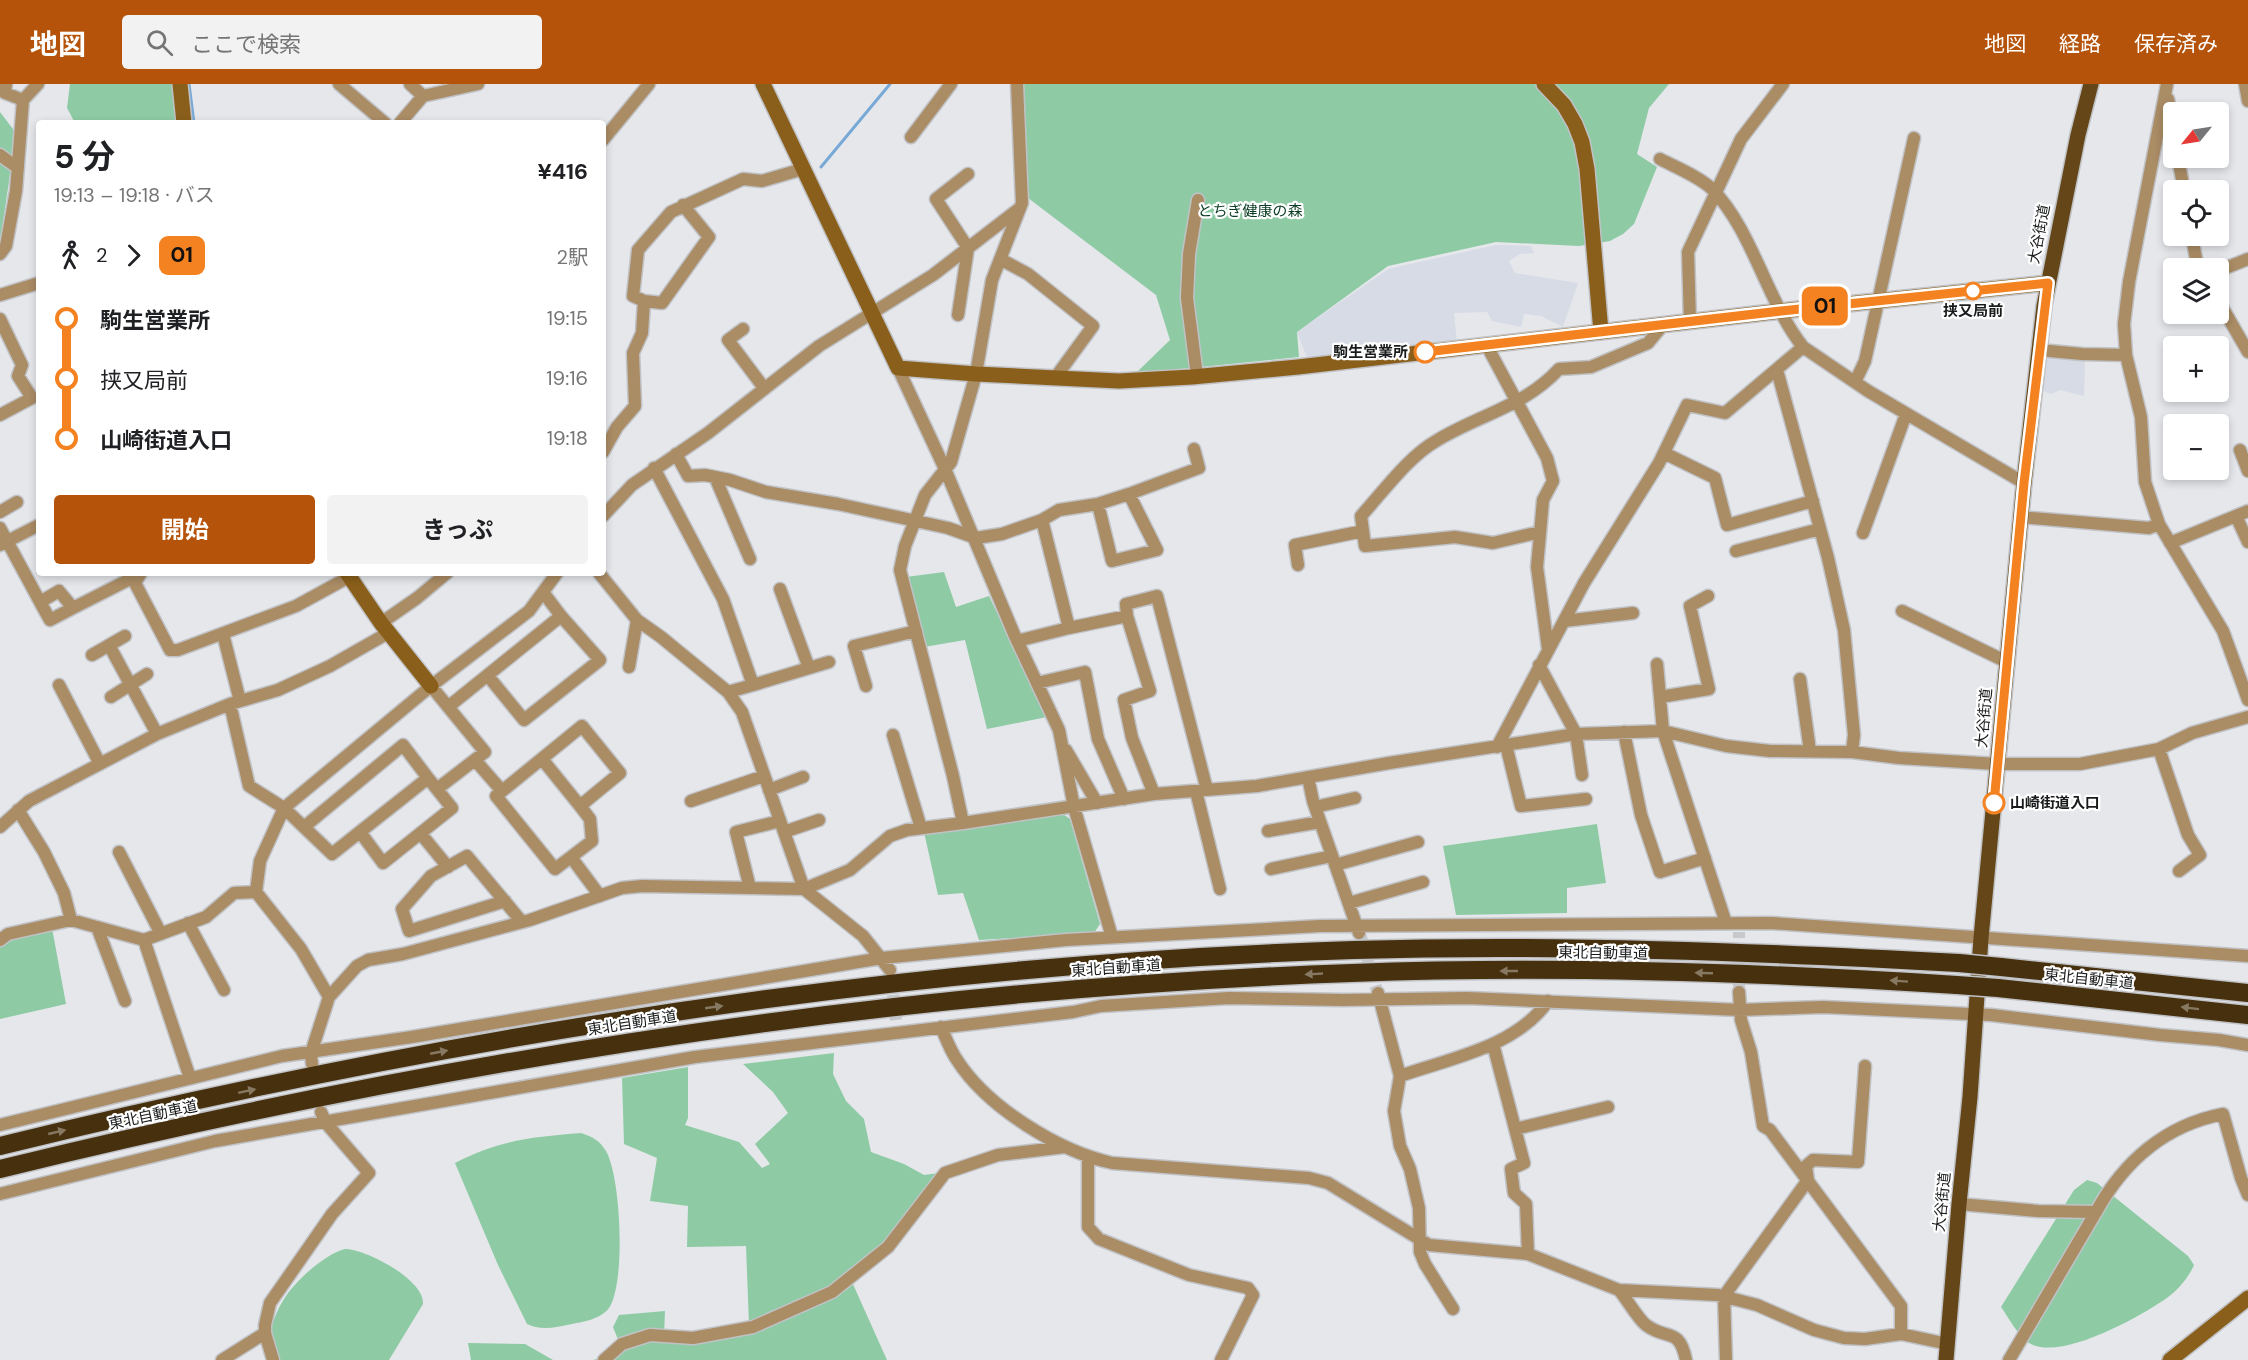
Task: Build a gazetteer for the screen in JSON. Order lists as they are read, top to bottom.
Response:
{
  "streets": {
    "highway": ["東北自動車道"],
    "main road": ["大谷街道"]
  },
  "parks": ["とちぎ健康の森"],
  "places": ["挟又局前", "駒生営業所", "山崎街道入口"],
  "lines": ["bus line 01"],
  "north": "bottom left",
  "page": {
    "header": "地図",
    "search": "ここで検索",
    "nav": ["地図", "経路", "保存済み"],
    "on_map": "01",
    "map_buttons": ["+", "−"],
    "heading": ["5 分", "19:13 – 19:18 · バス", "¥416"],
    "legs": ["2", "01", "2駅"],
    "list": [
      {
        "name": "駒生営業所",
        "value": "19:15"
      },
      {
        "name": "挟又局前",
        "value": "19:16"
      },
      {
        "name": "山崎街道入口",
        "value": "19:18"
      }
    ],
    "buttons": ["開始", "きっぷ"]
  }
}
